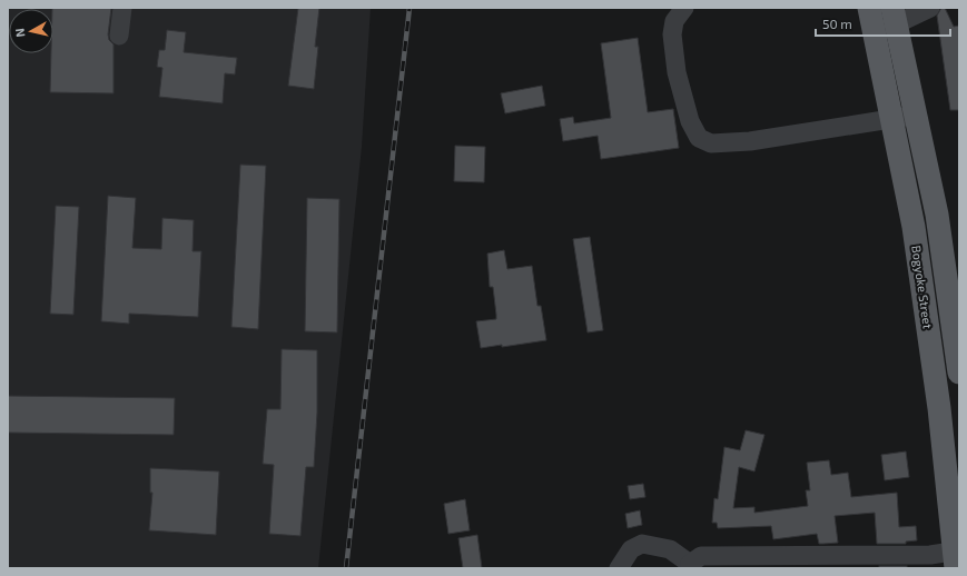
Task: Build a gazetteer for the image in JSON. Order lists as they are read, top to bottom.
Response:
{
  "streets": {
    "main road": ["Bogyoke Street"]
  },
  "scale_bar": "50 m",
  "north": "left"
}
